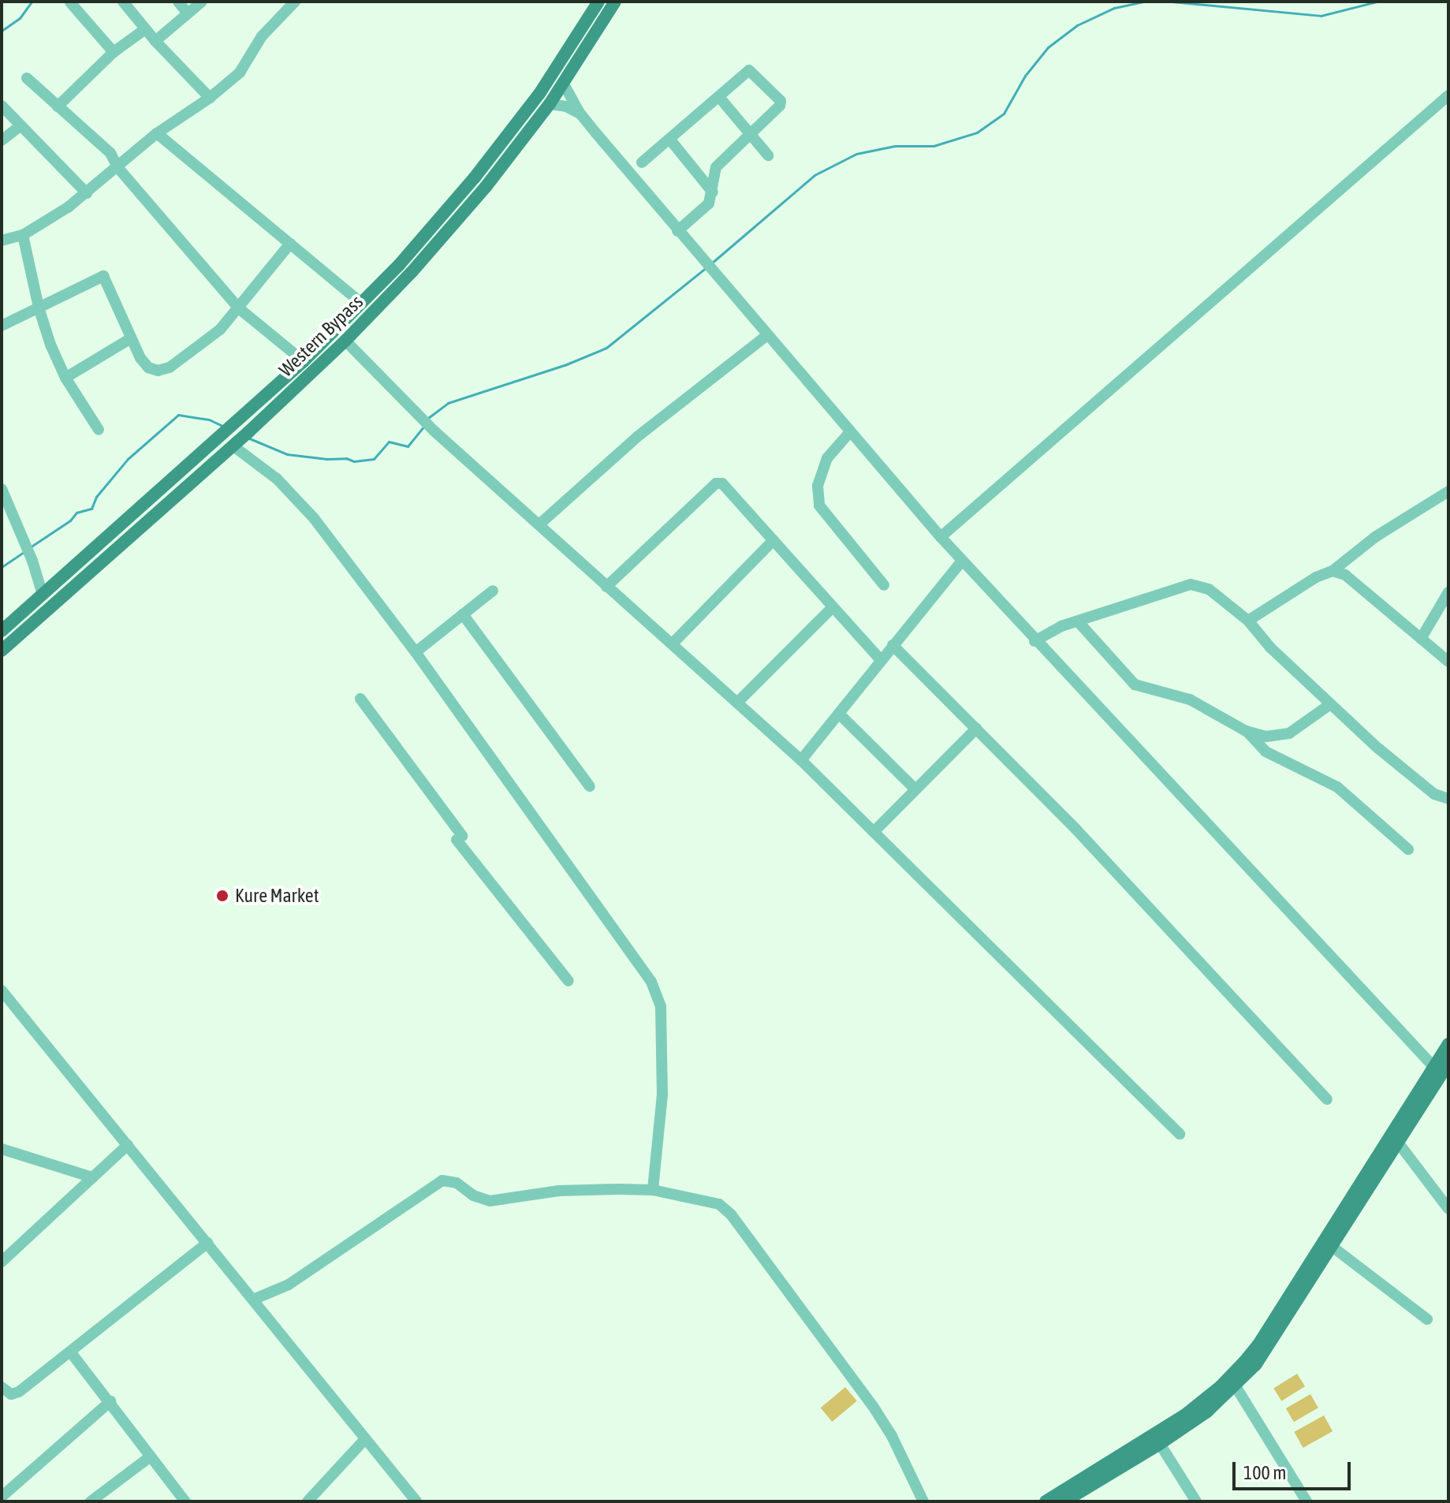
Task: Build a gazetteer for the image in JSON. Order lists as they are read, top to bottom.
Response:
{
  "streets": {
    "main road": ["Western Bypass"]
  },
  "places": ["Kure Market"],
  "scale_bar": "100 m"
}
